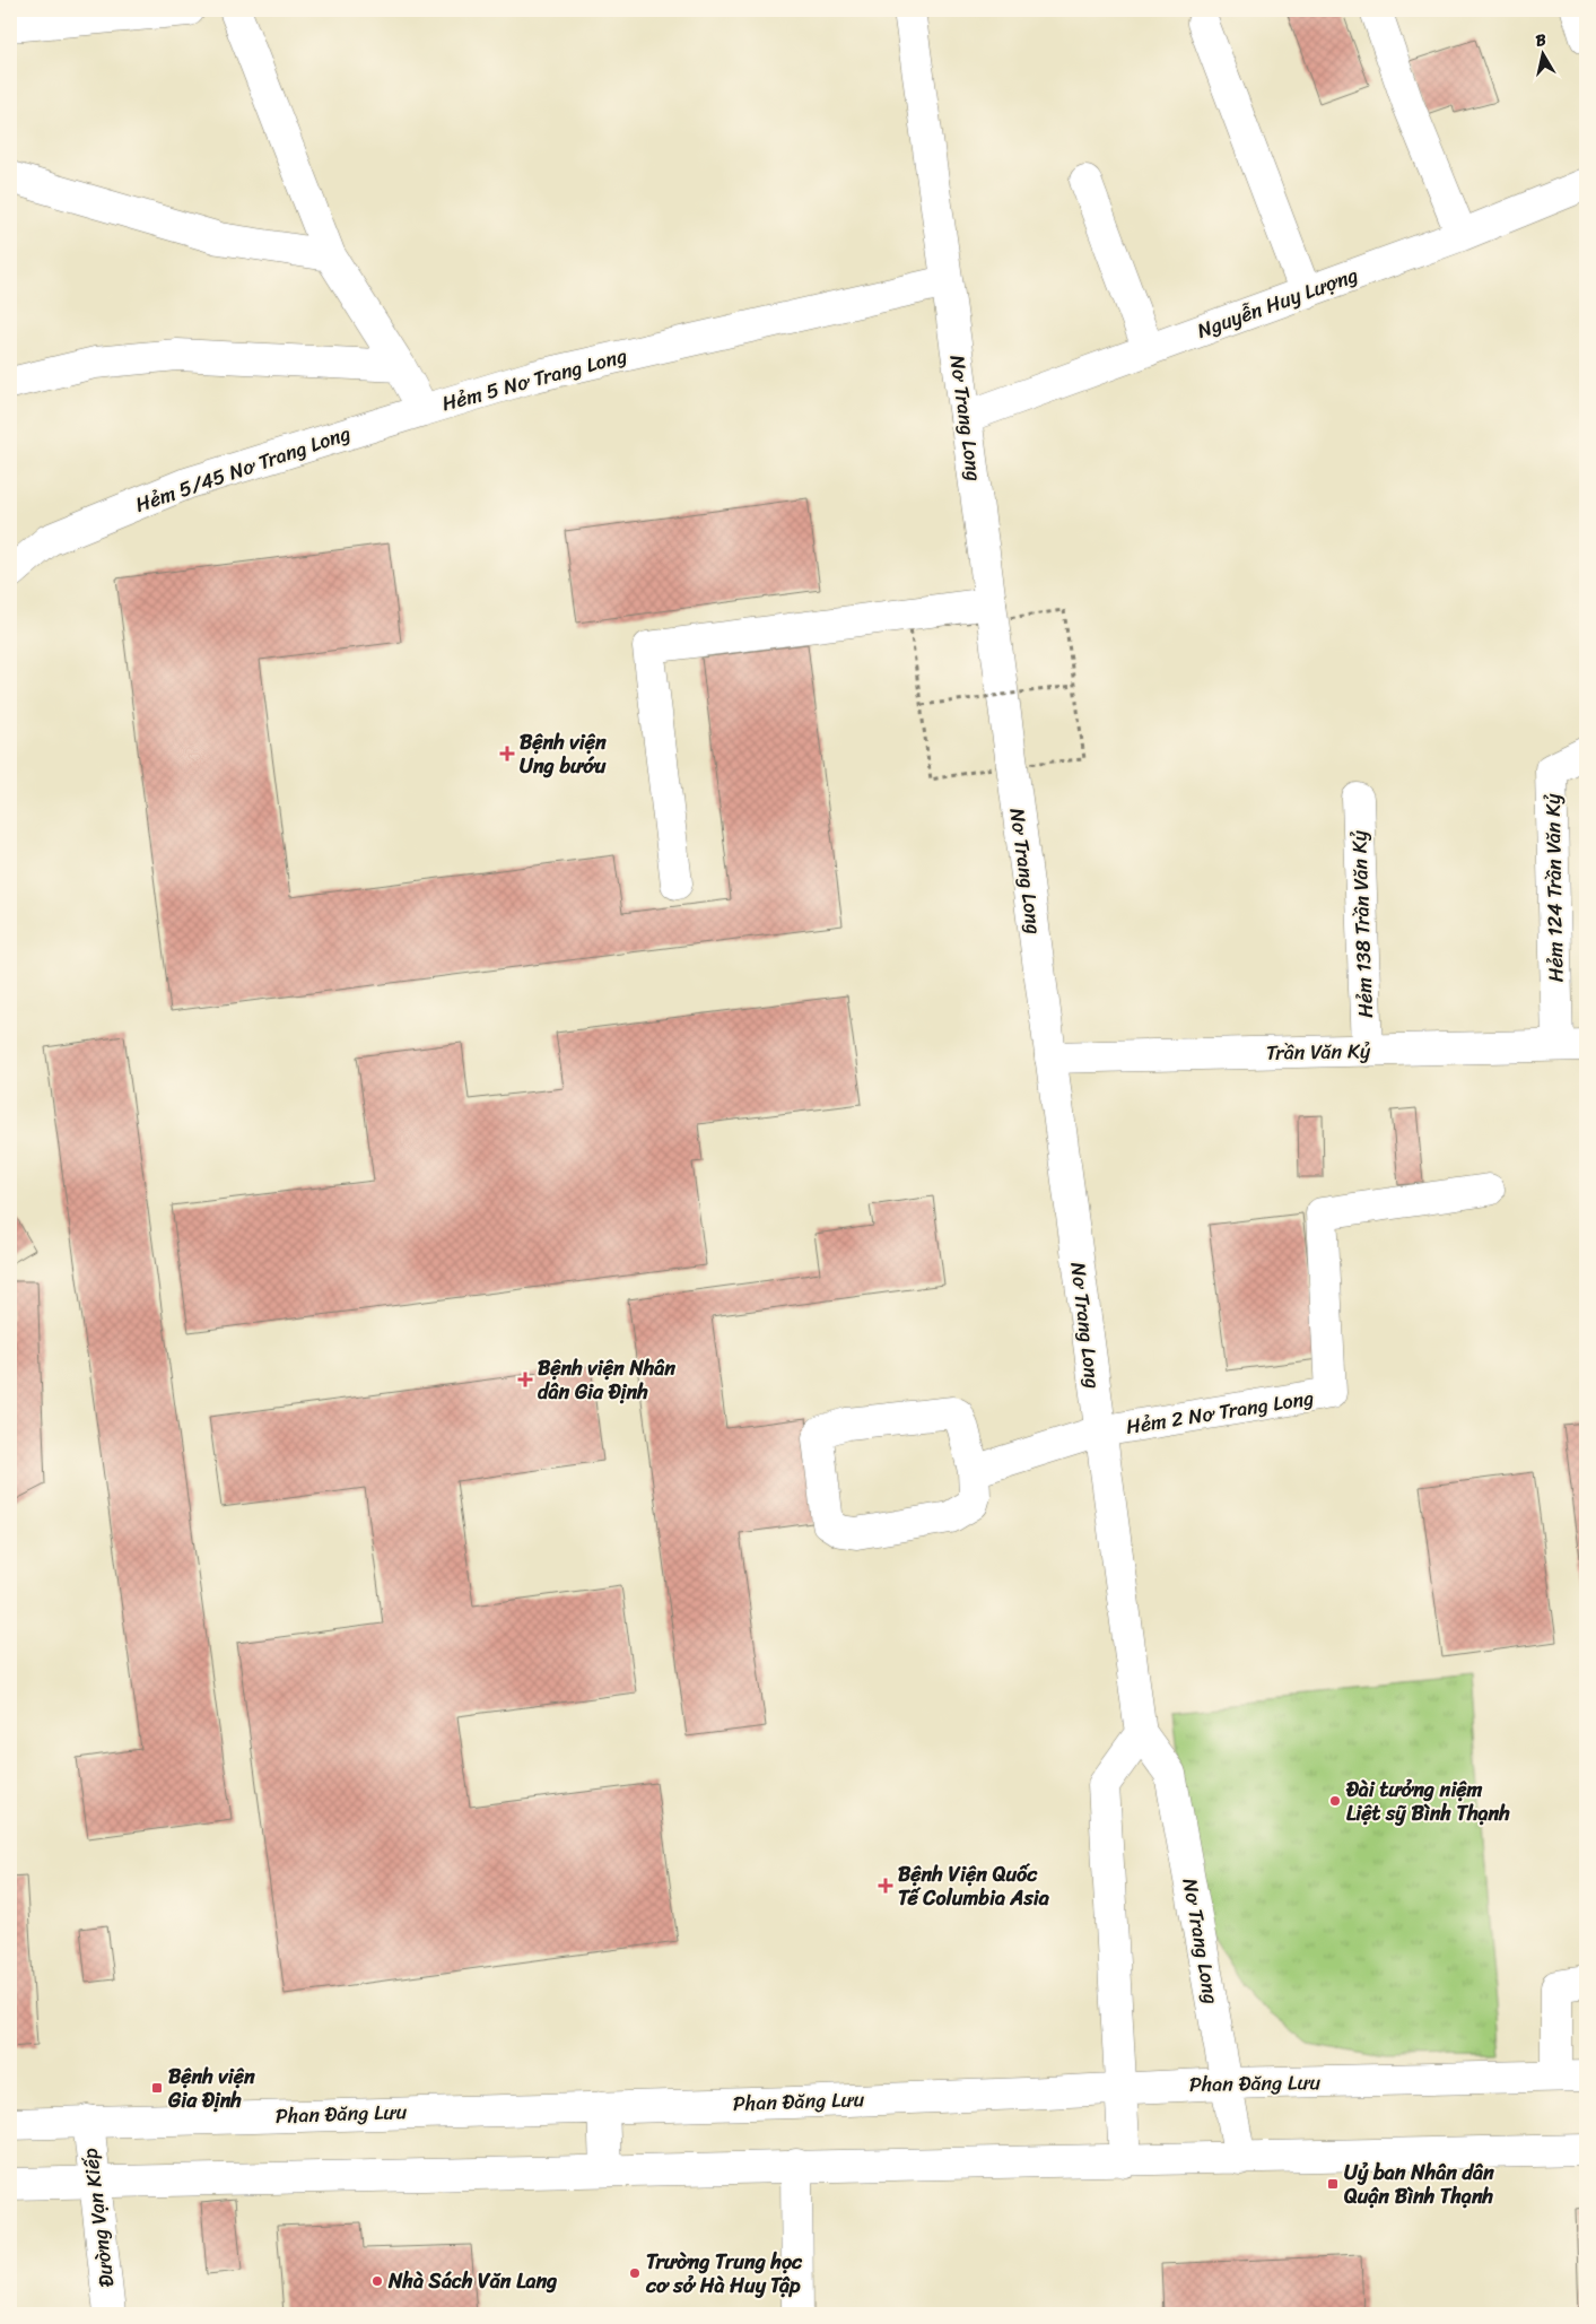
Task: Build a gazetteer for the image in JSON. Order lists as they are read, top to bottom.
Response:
{
  "streets": {
    "main road": [
      "Nguyễn Huy Lượng",
      "Hẻm 5 Nơ Trang Long",
      "Nơ Trang Long",
      "Hẻm 5/45 Nơ Trang Long",
      "Hẻm 124 Trần Văn Kỷ",
      "Hẻm 138 Trần Văn Kỷ",
      "Trần Văn Kỷ",
      "Hẻm 2 Nơ Trang Long",
      "Phan Đăng Lưu",
      "Đường Vạn Kiếp"
    ]
  },
  "crossings": [
    ["Nguyễn Huy Lượng", "Nơ Trang Long"],
    ["Hẻm 5 Nơ Trang Long", "Nơ Trang Long"],
    ["Hẻm 5 Nơ Trang Long", "Hẻm 5/45 Nơ Trang Long"],
    ["Nơ Trang Long", "Trần Văn Kỷ"],
    ["Nơ Trang Long", "Hẻm 2 Nơ Trang Long"],
    ["Nơ Trang Long", "Phan Đăng Lưu"],
    ["Hẻm 124 Trần Văn Kỷ", "Trần Văn Kỷ"],
    ["Hẻm 138 Trần Văn Kỷ", "Trần Văn Kỷ"],
    ["Phan Đăng Lưu", "Đường Vạn Kiếp"]
  ],
  "places": {
    "health": ["Bệnh viện Ung bướu", "Bệnh viện Nhân dân Gia Định", "Bệnh Viện Quốc Tế Columbia Asia"],
    "other": ["Đài tưởng niệm Liệt sỹ Bình Thạnh", "Trường Trung học cơ sở Hà Huy Tập", "Nhà Sách Văn Lang"],
    "transit": ["Bệnh viện Gia Định", "Uỷ ban Nhân dân Quận Bình Thạnh"]
  },
  "north": "top"
}
